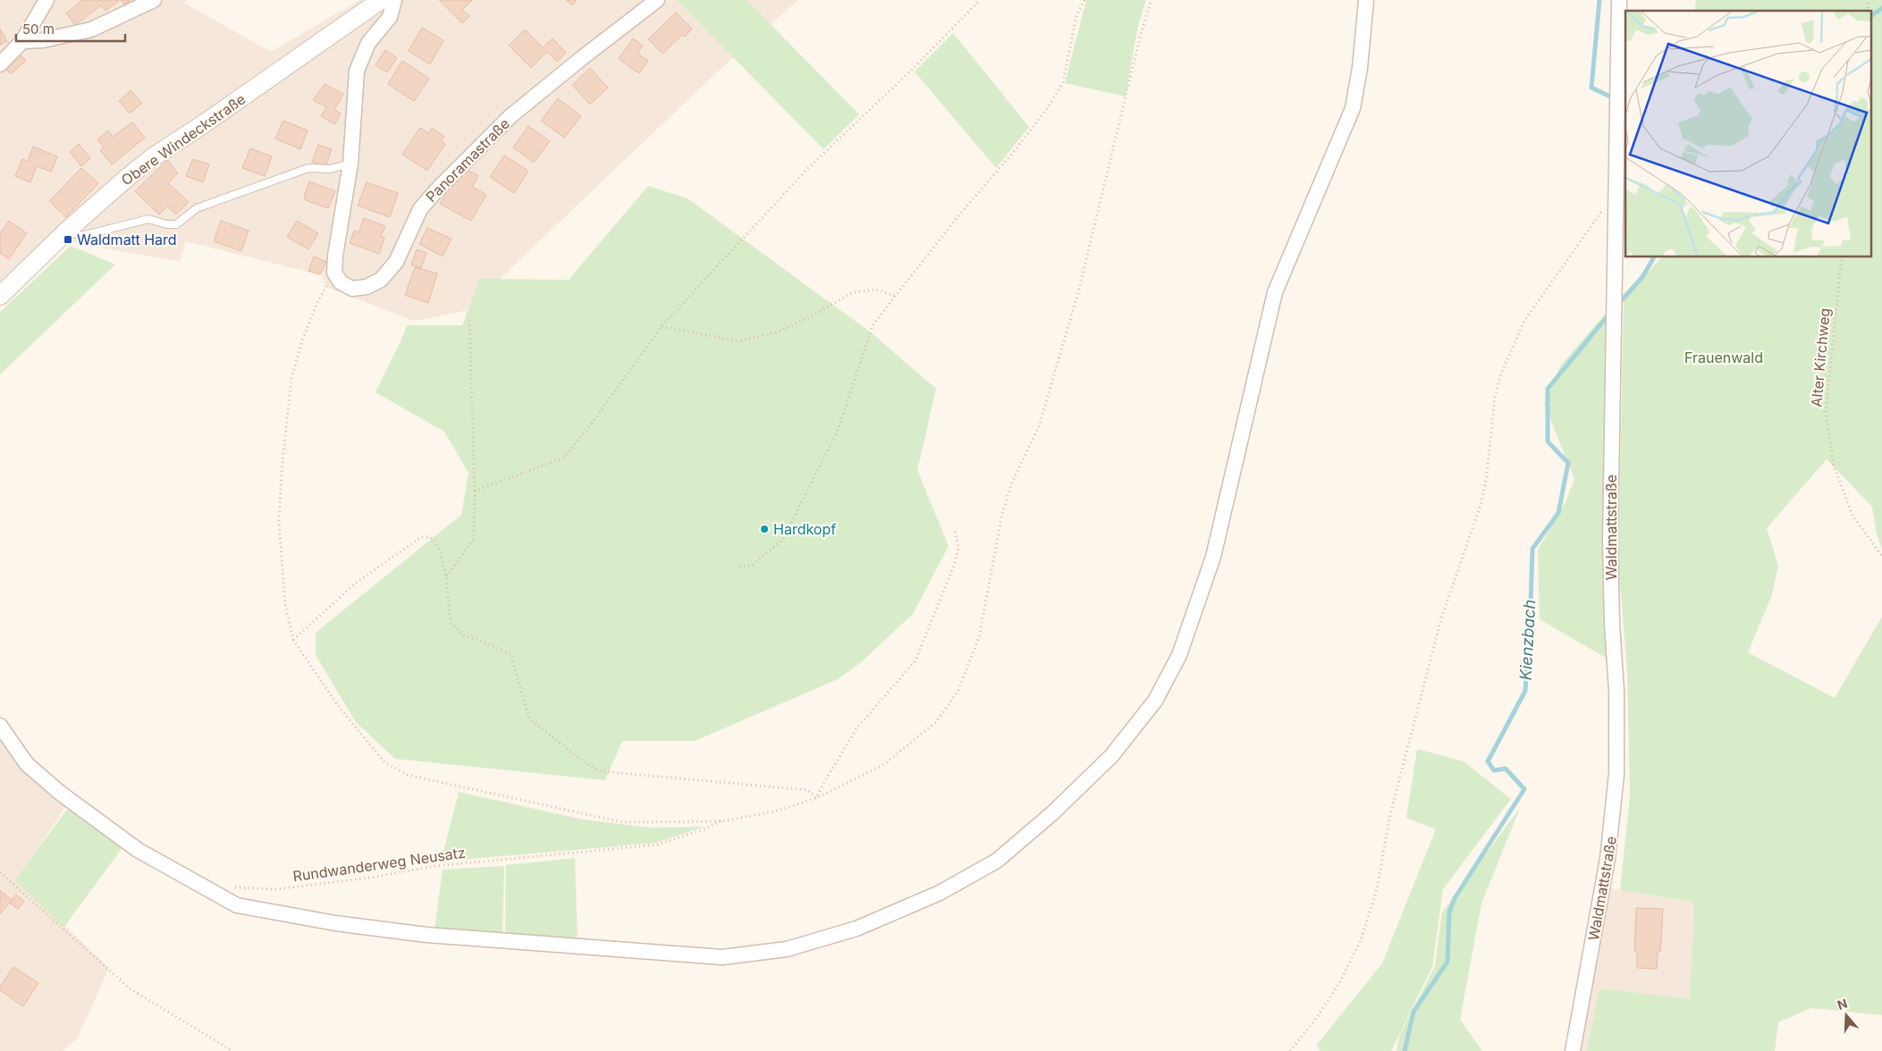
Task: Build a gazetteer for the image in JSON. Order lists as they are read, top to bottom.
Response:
{
  "streets": {
    "street": ["Obere Windeckstraße", "Panoramastraße", "Waldmattstraße"],
    "path": ["Alter Kirchweg", "Rundwanderweg Neusatz"]
  },
  "water": ["Kienzbach"],
  "parks": ["Frauenwald"],
  "places": {
    "transit": ["Waldmatt Hard"],
    "other": ["Hardkopf"]
  },
  "scale_bar": "50 m",
  "north": "top"
}
